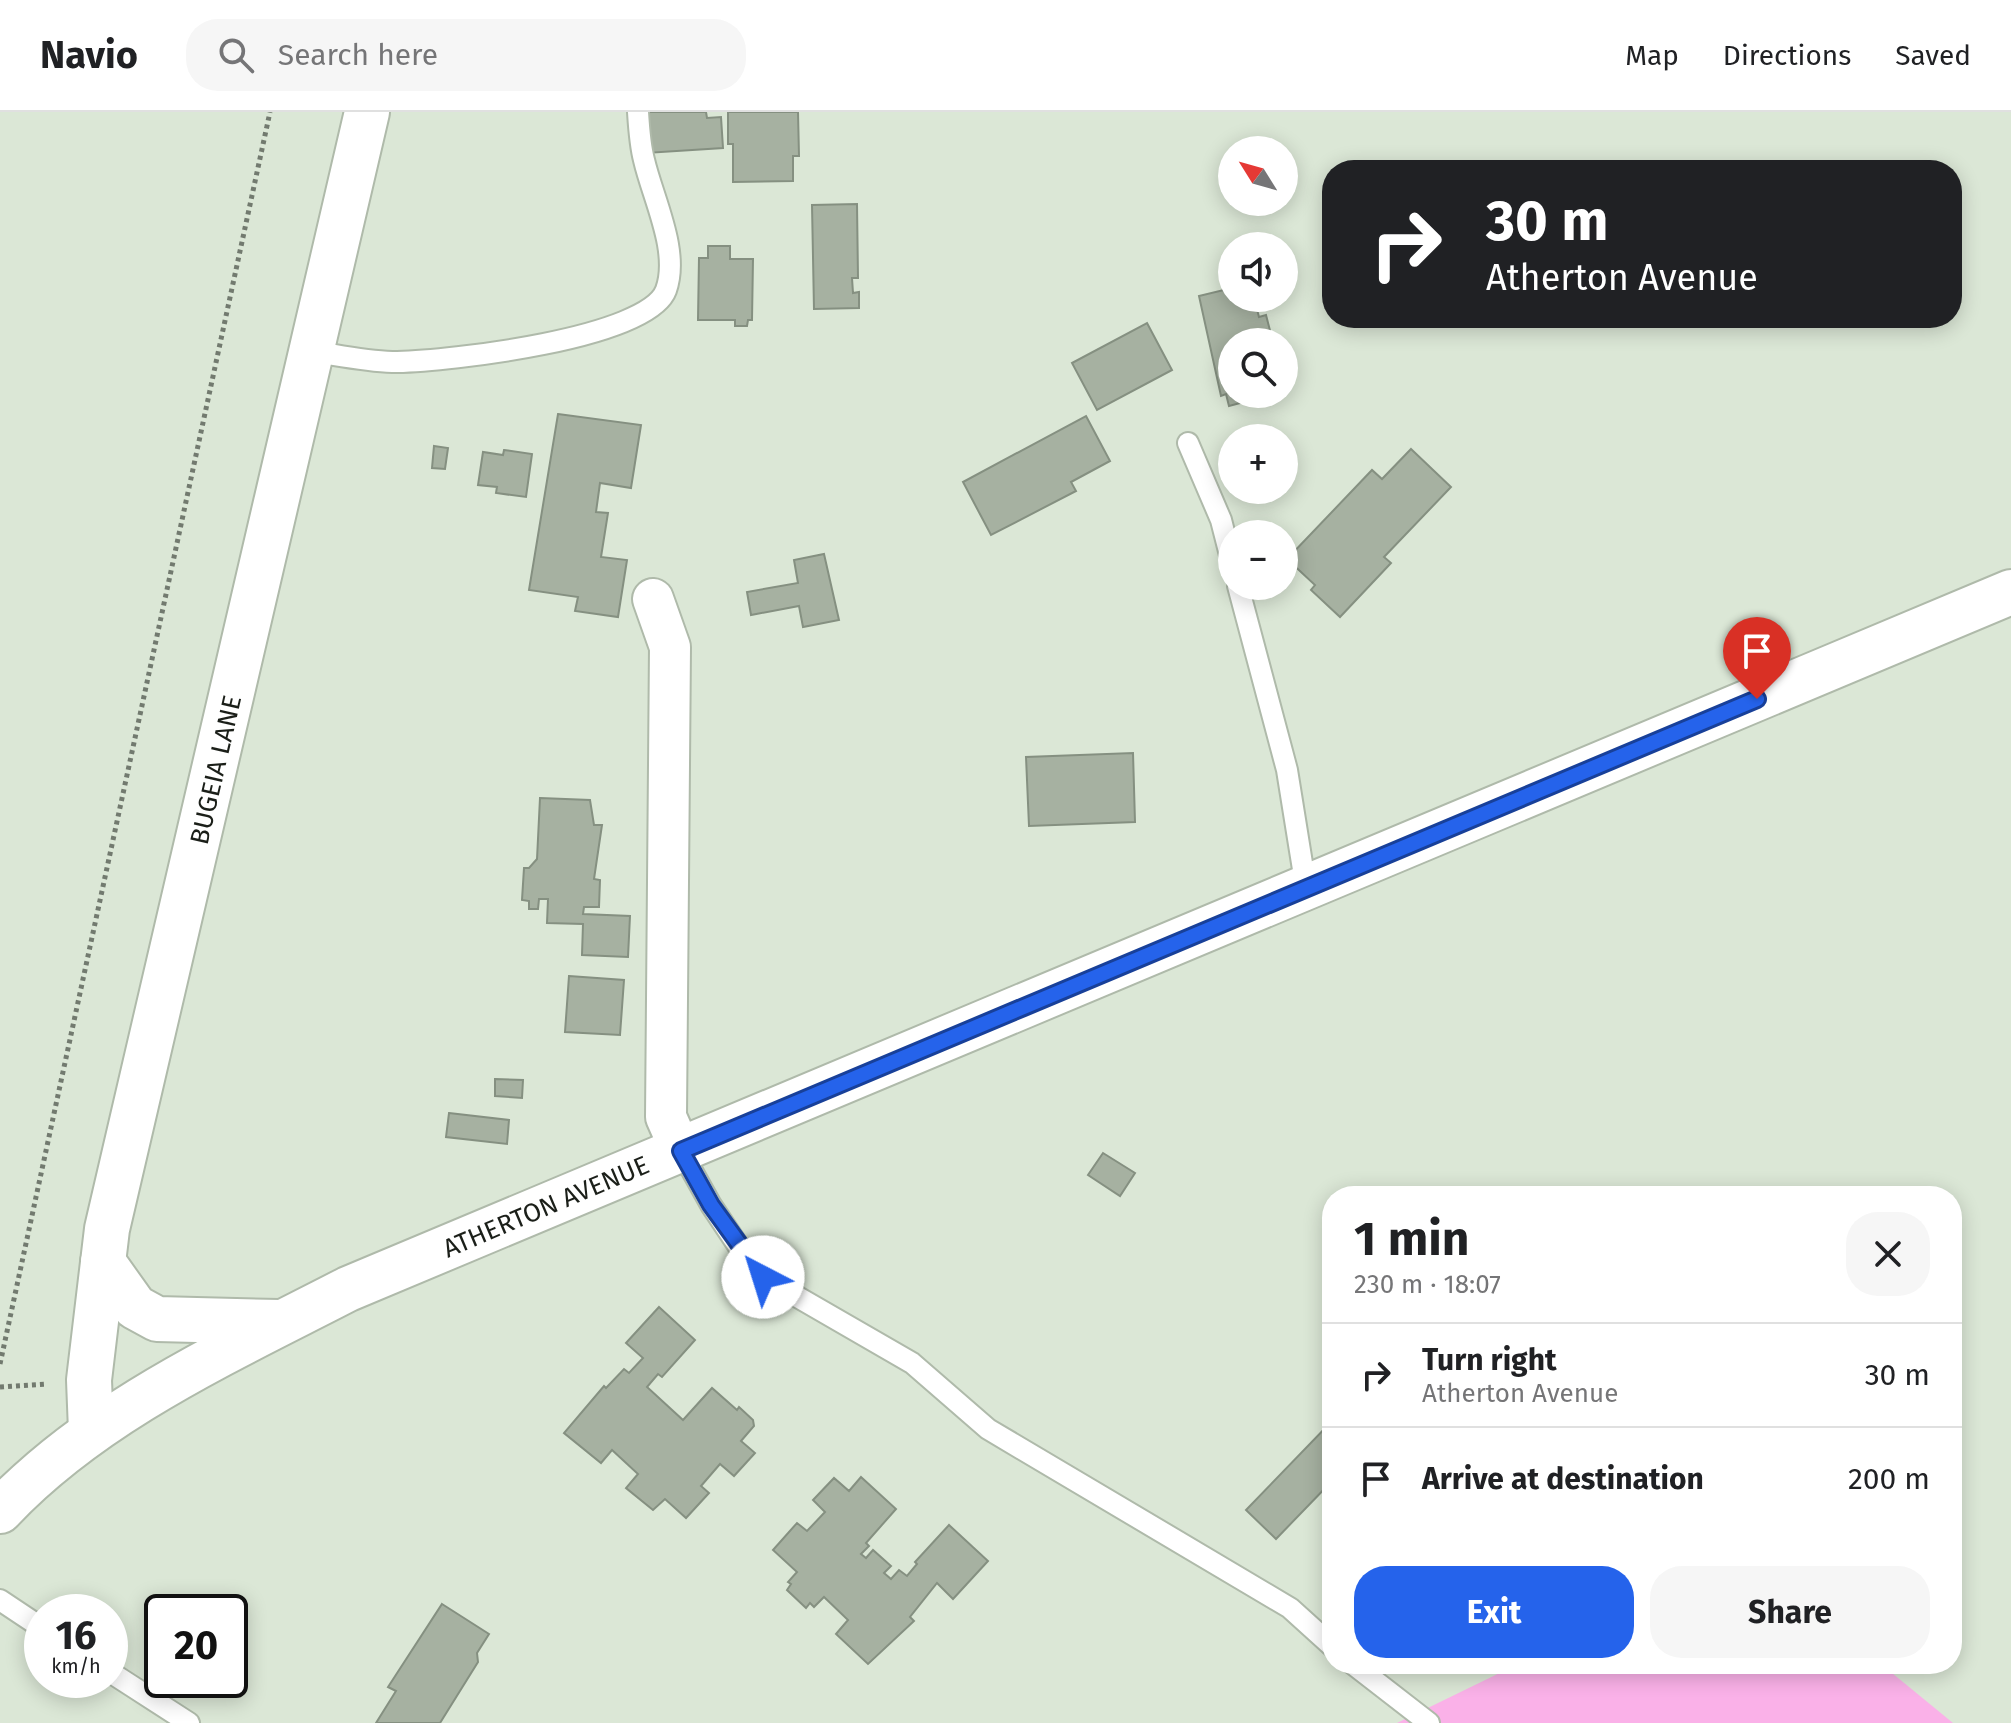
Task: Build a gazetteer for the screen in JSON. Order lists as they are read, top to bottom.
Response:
{
  "streets": {
    "main road": ["BUGEIA LANE", "ATHERTON AVENUE"]
  },
  "crossings": [
    ["BUGEIA LANE", "ATHERTON AVENUE"]
  ],
  "north": "top left",
  "page": {
    "header": "Navio",
    "search": "Search here",
    "nav": ["Map", "Directions", "Saved"],
    "map_buttons": ["+", "−"],
    "turn": ["30 m", "Atherton Avenue"],
    "heading": ["1 min", "230 m · 18:07"],
    "list": [
      {
        "name": "Turn right",
        "note": "Atherton Avenue",
        "value": "30 m"
      },
      {
        "name": "Arrive at destination",
        "value": "200 m"
      }
    ],
    "buttons": ["Exit", "Share"],
    "speed": "16 km/h",
    "limit": "20"
  }
}
